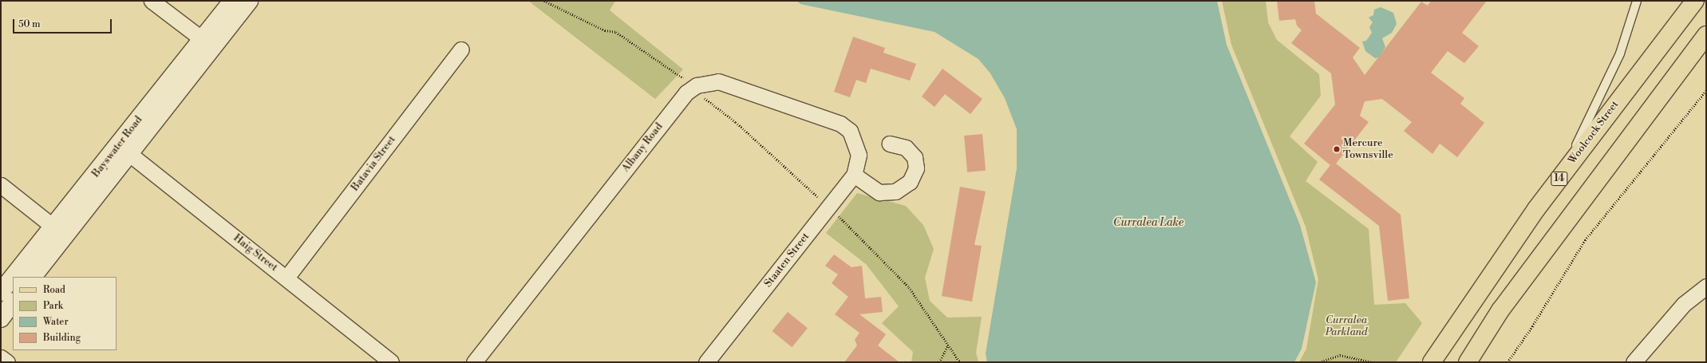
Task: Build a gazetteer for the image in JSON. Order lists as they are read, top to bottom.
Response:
{
  "streets": {
    "main road": ["Woolcock Street", "Bayswater Road", "14"],
    "street": [
      "Albany Road",
      "Batavia Street",
      "Haig Street",
      "Staaten Street"
    ]
  },
  "crossings": [
    ["Bayswater Road", "Haig Street"],
    ["Albany Road", "Staaten Street"],
    ["Batavia Street", "Haig Street"]
  ],
  "water": ["Curralea Lake"],
  "parks": ["Curralea Parkland"],
  "places": ["Mercure Townsville"],
  "legend": [
    "Road",
    "Park",
    "Water",
    "Building"
  ],
  "scale_bar": "50 m"
}
